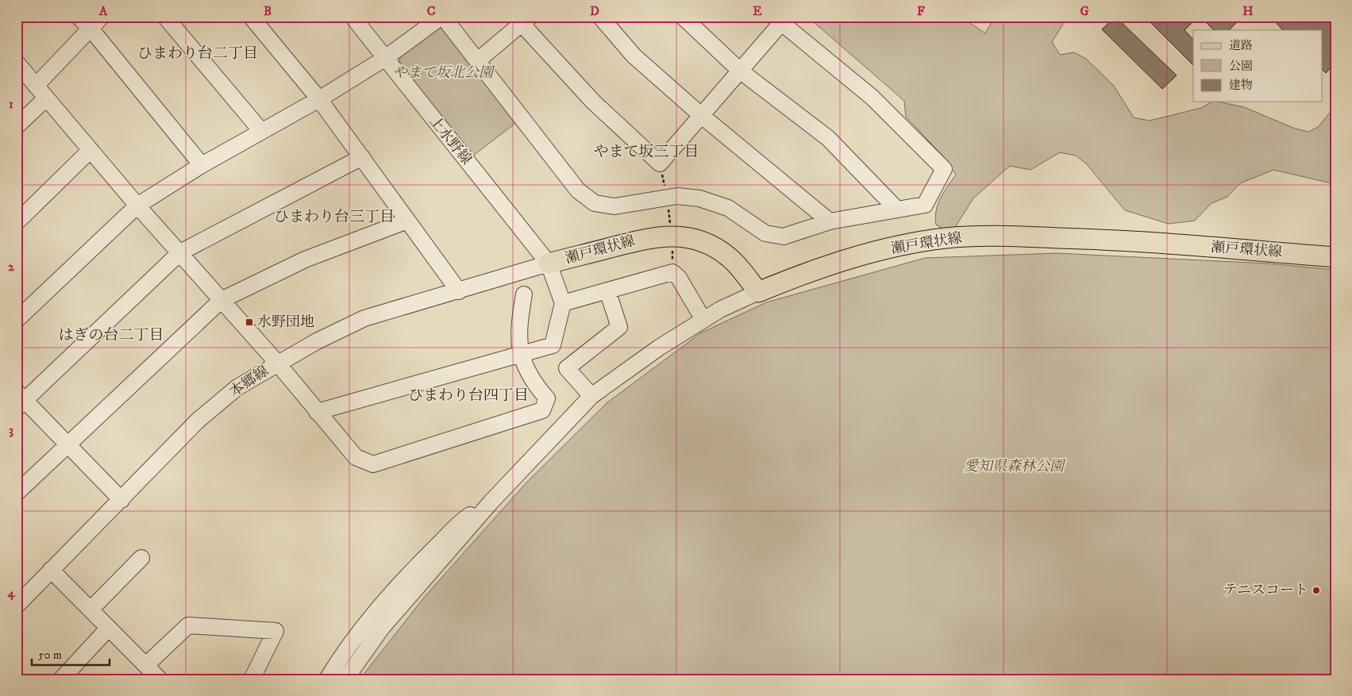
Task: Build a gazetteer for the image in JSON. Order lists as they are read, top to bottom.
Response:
{
  "streets": {
    "main road": ["瀬戸環状線"],
    "street": ["上水野線", "本郷線"]
  },
  "crossings": [
    ["上水野線", "瀬戸環状線"],
    ["上水野線", "本郷線"],
    ["瀬戸環状線", "本郷線"]
  ],
  "districts": [
    "ひまわり台二丁目",
    "やまて坂三丁目",
    "ひまわり台三丁目",
    "はぎの台二丁目",
    "ひまわり台四丁目"
  ],
  "parks": ["やまて坂北公園", "愛知県森林公園"],
  "places": {
    "transit": ["水野団地"],
    "other": ["テニスコート"]
  },
  "legend": ["道路", "公園", "建物"],
  "scale_bar": "50 m",
  "grid": {
    "columns": [
      "A",
      "B",
      "C",
      "D",
      "E",
      "F",
      "G",
      "H"
    ],
    "rows": [
      "1",
      "2",
      "3",
      "4"
    ]
  }
}
